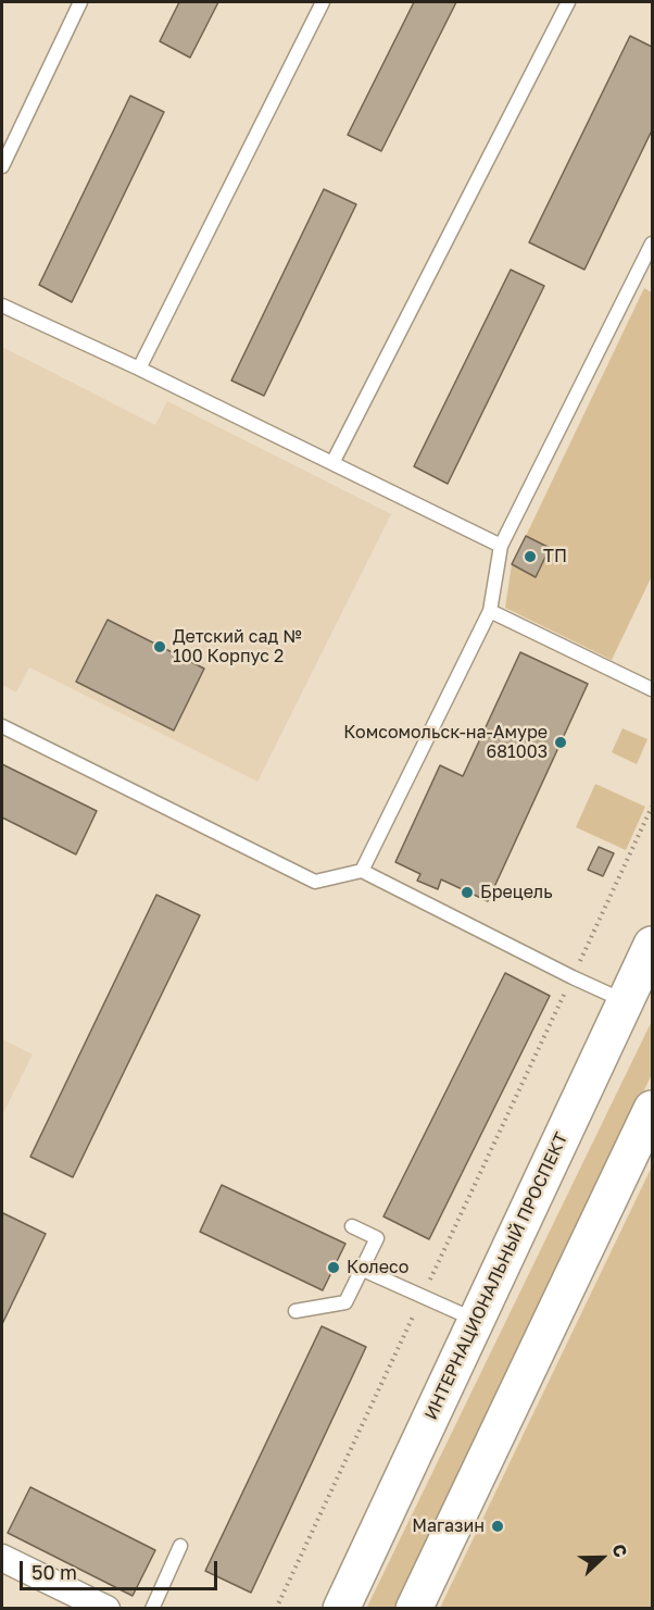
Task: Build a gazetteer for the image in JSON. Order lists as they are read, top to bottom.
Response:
{
  "streets": {
    "main road": ["ИНТЕРНАЦИОНАЛЬНЫЙ ПРОСПЕКТ"]
  },
  "places": [
    "ТП",
    "Детский сад № 100 Корпус 2",
    "Комсомольск-на-Амуре 681003",
    "Брецель",
    "Колесо",
    "Магазин"
  ],
  "scale_bar": "50 m",
  "north": "right"
}
